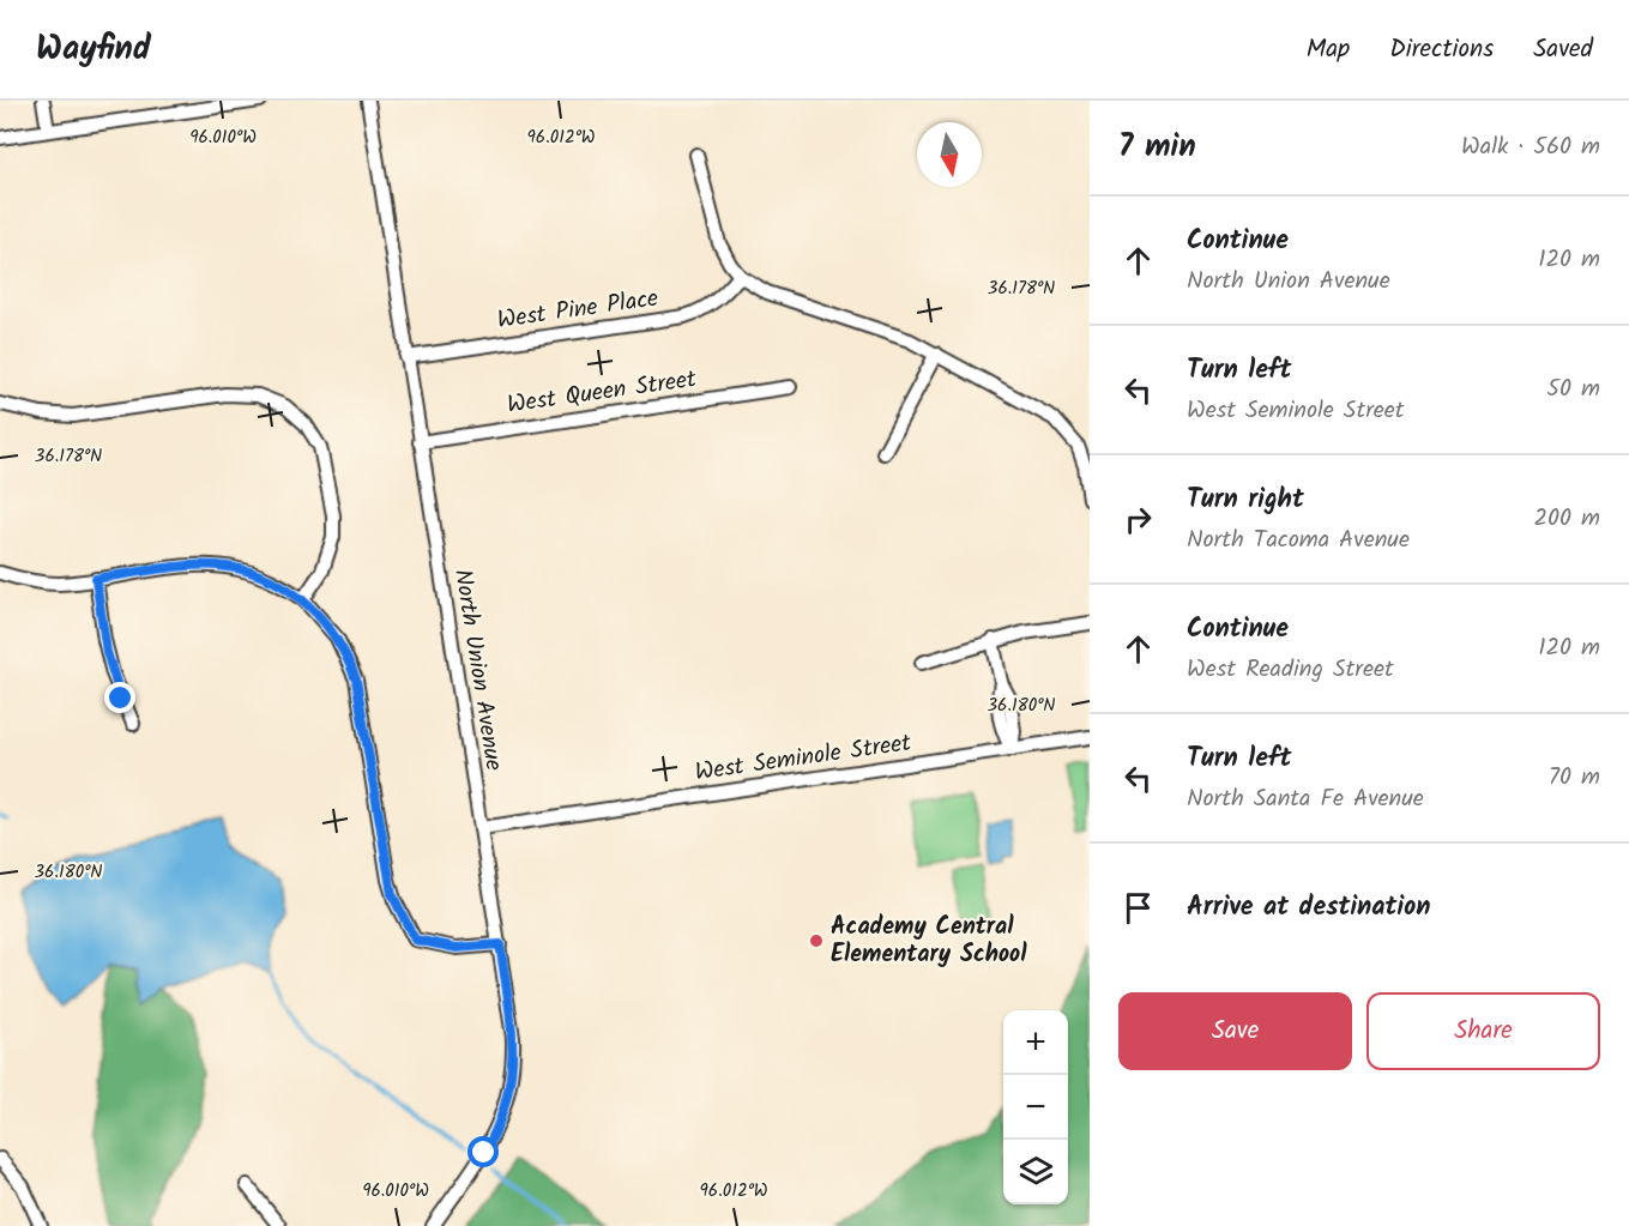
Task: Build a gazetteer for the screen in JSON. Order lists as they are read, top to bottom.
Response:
{
  "streets": {
    "street": [
      "West Pine Place",
      "West Queen Street",
      "North Union Avenue",
      "West Seminole Street"
    ]
  },
  "crossings": [
    ["West Pine Place", "North Union Avenue"],
    ["West Queen Street", "North Union Avenue"],
    ["North Union Avenue", "West Seminole Street"]
  ],
  "places": ["Academy Central Elementary School"],
  "north": "bottom",
  "page": {
    "header": "Wayfind",
    "nav": ["Map", "Directions", "Saved"],
    "heading": ["7 min", "Walk · 560 m"],
    "list": [
      ["Continue", "North Union Avenue", "120 m"],
      ["Turn left", "West Seminole Street", "50 m"],
      ["Turn right", "North Tacoma Avenue", "200 m"],
      ["Continue", "West Reading Street", "120 m"],
      ["Turn left", "North Santa Fe Avenue", "70 m"],
      "Arrive at destination"
    ],
    "buttons": ["Save", "Share"],
    "map_buttons": ["+", "−"]
  },
  "coordinates": [
    "96.010°W",
    "96.012°W",
    "36.178°N",
    "36.180°N"
  ]
}
